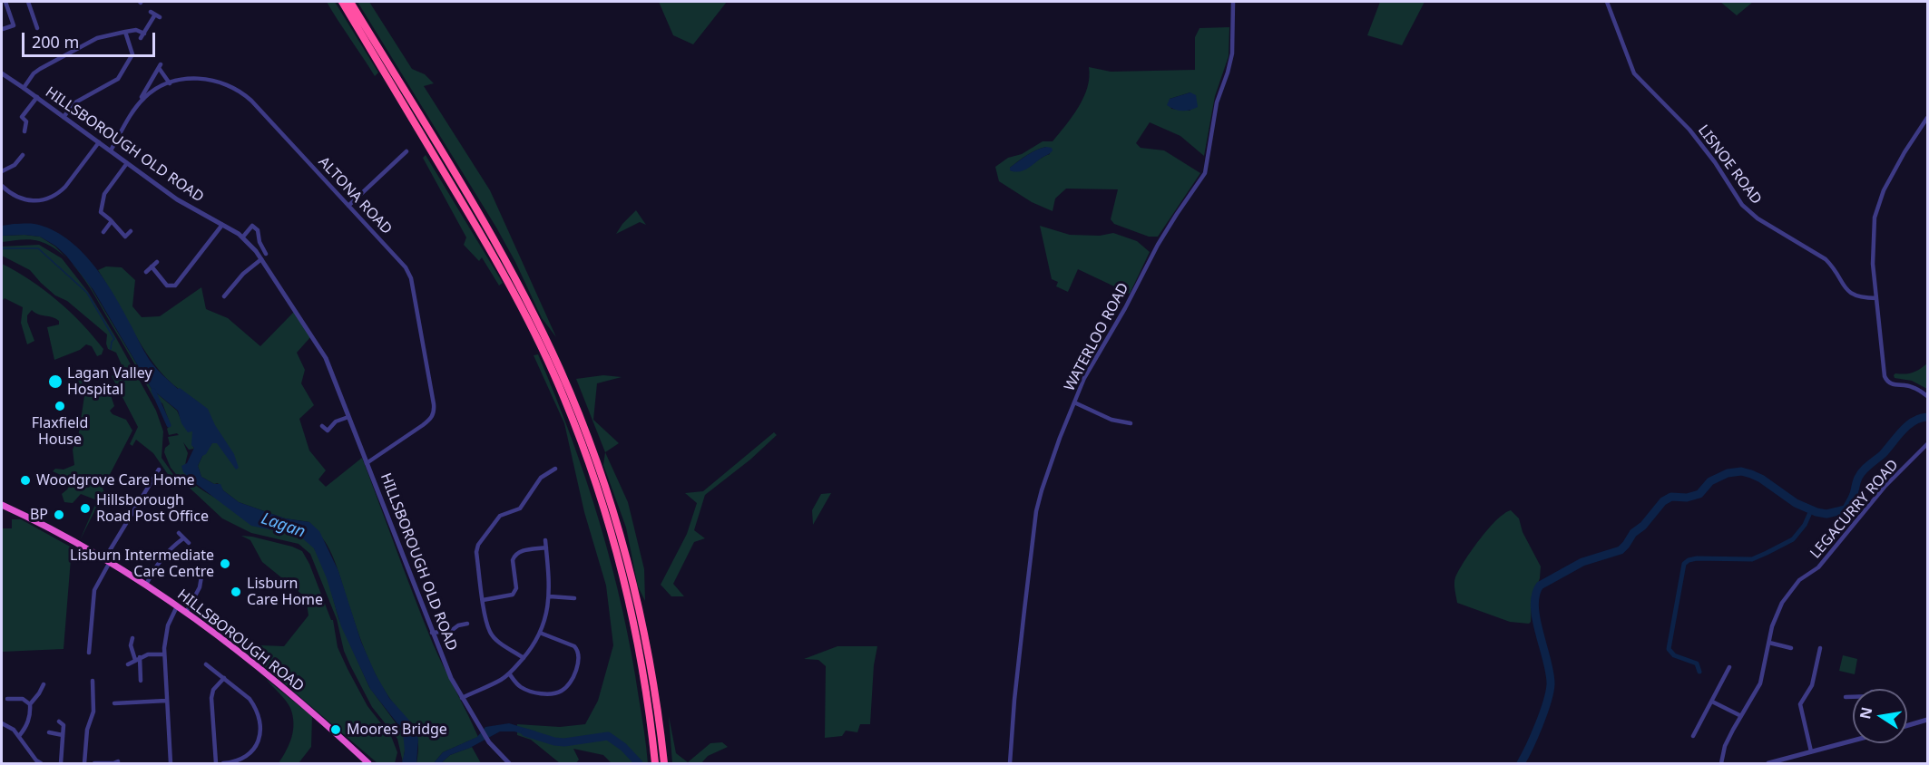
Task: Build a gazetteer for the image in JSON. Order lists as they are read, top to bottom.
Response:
{
  "streets": {
    "highway": ["HILLSBOROUGH ROAD"],
    "street": [
      "HILLSBOROUGH OLD ROAD",
      "LISNOE ROAD",
      "ALTONA ROAD",
      "WATERLOO ROAD",
      "LEGACURRY ROAD"
    ]
  },
  "crossings": [
    ["HILLSBOROUGH OLD ROAD", "ALTONA ROAD"]
  ],
  "water": ["Lagan"],
  "places": [
    "Lagan Valley Hospital",
    "Flaxfield House",
    "Woodgrove Care Home",
    "Hillsborough Road Post Office",
    "BP",
    "Lisburn Intermediate Care Centre",
    "Lisburn Care Home",
    "Moores Bridge"
  ],
  "scale_bar": "200 m",
  "north": "left"
}
